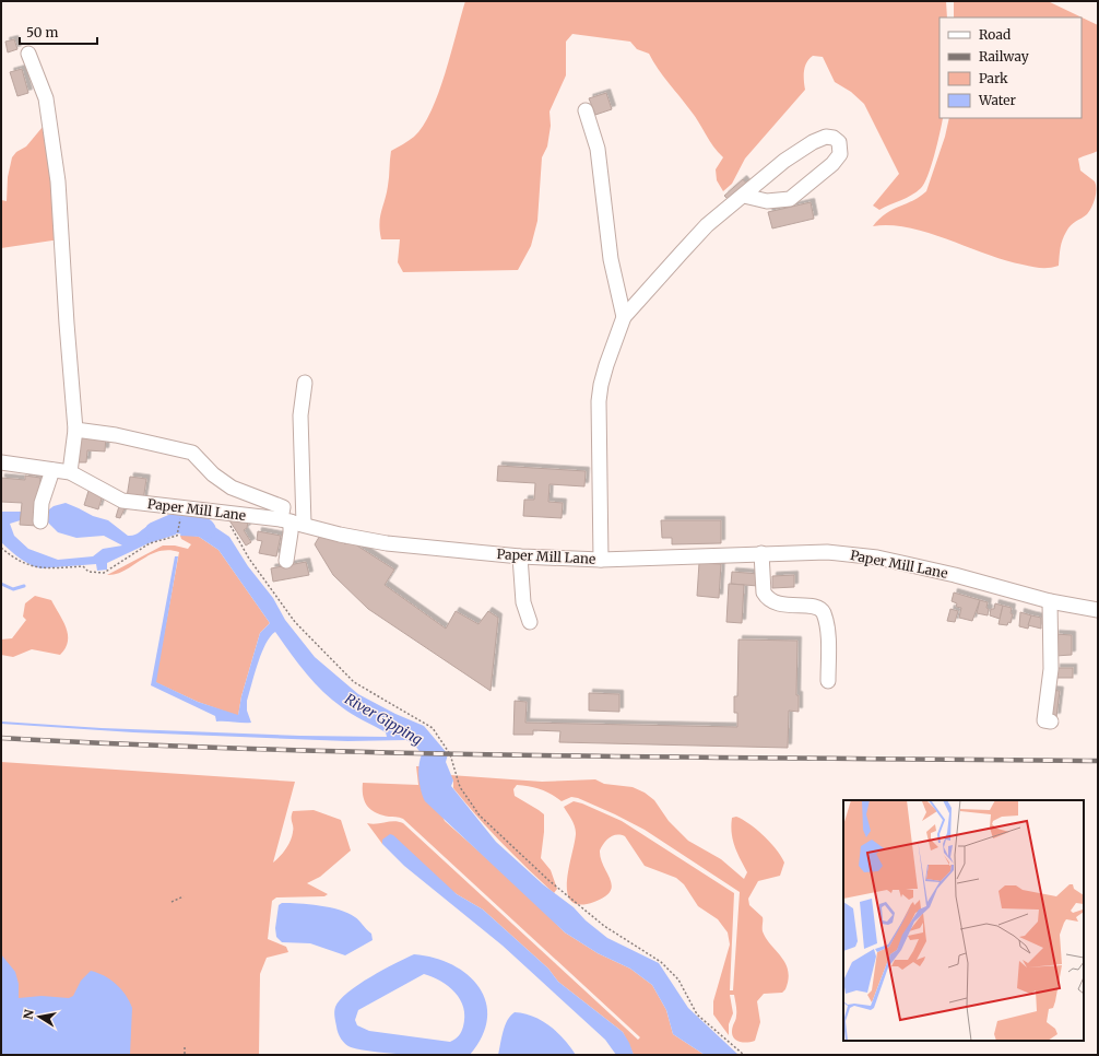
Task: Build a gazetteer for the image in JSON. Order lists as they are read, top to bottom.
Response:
{
  "streets": {
    "street": ["Paper Mill Lane"]
  },
  "water": ["River Gipping"],
  "legend": [
    "Road",
    "Railway",
    "Park",
    "Water"
  ],
  "scale_bar": "50 m",
  "north": "left"
}
